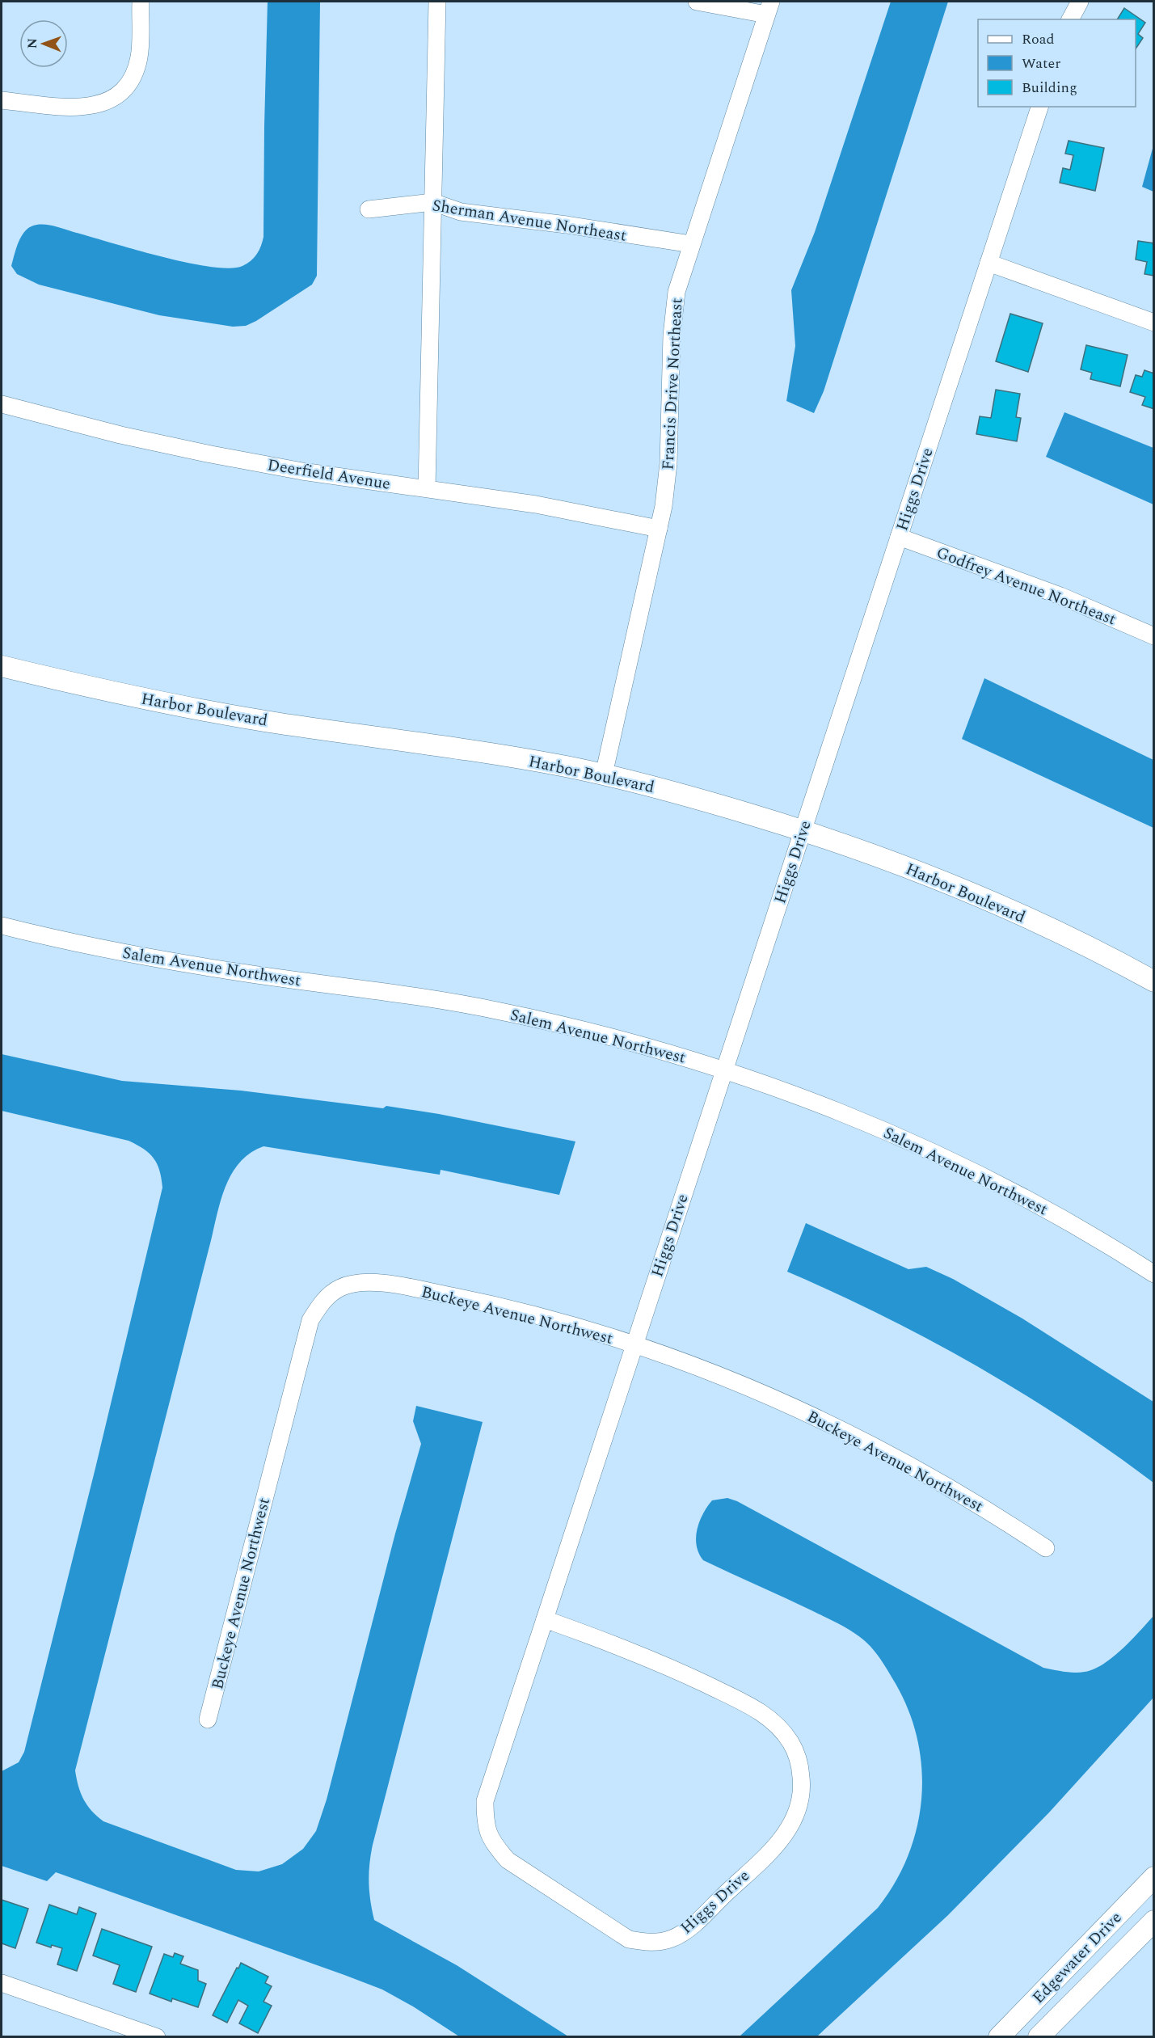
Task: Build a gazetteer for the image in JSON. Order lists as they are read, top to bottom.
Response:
{
  "streets": {
    "street": [
      "Sherman Avenue Northeast",
      "Francis Drive Northeast",
      "Deerfield Avenue",
      "Higgs Drive",
      "Godfrey Avenue Northeast",
      "Harbor Boulevard",
      "Salem Avenue Northwest",
      "Buckeye Avenue Northwest",
      "Edgewater Drive"
    ]
  },
  "crossings": [
    ["Sherman Avenue Northeast", "Francis Drive Northeast"],
    ["Francis Drive Northeast", "Deerfield Avenue"],
    ["Francis Drive Northeast", "Harbor Boulevard"],
    ["Higgs Drive", "Godfrey Avenue Northeast"],
    ["Higgs Drive", "Harbor Boulevard"],
    ["Higgs Drive", "Salem Avenue Northwest"],
    ["Higgs Drive", "Buckeye Avenue Northwest"]
  ],
  "legend": ["Road", "Water", "Building"],
  "north": "left"
}
